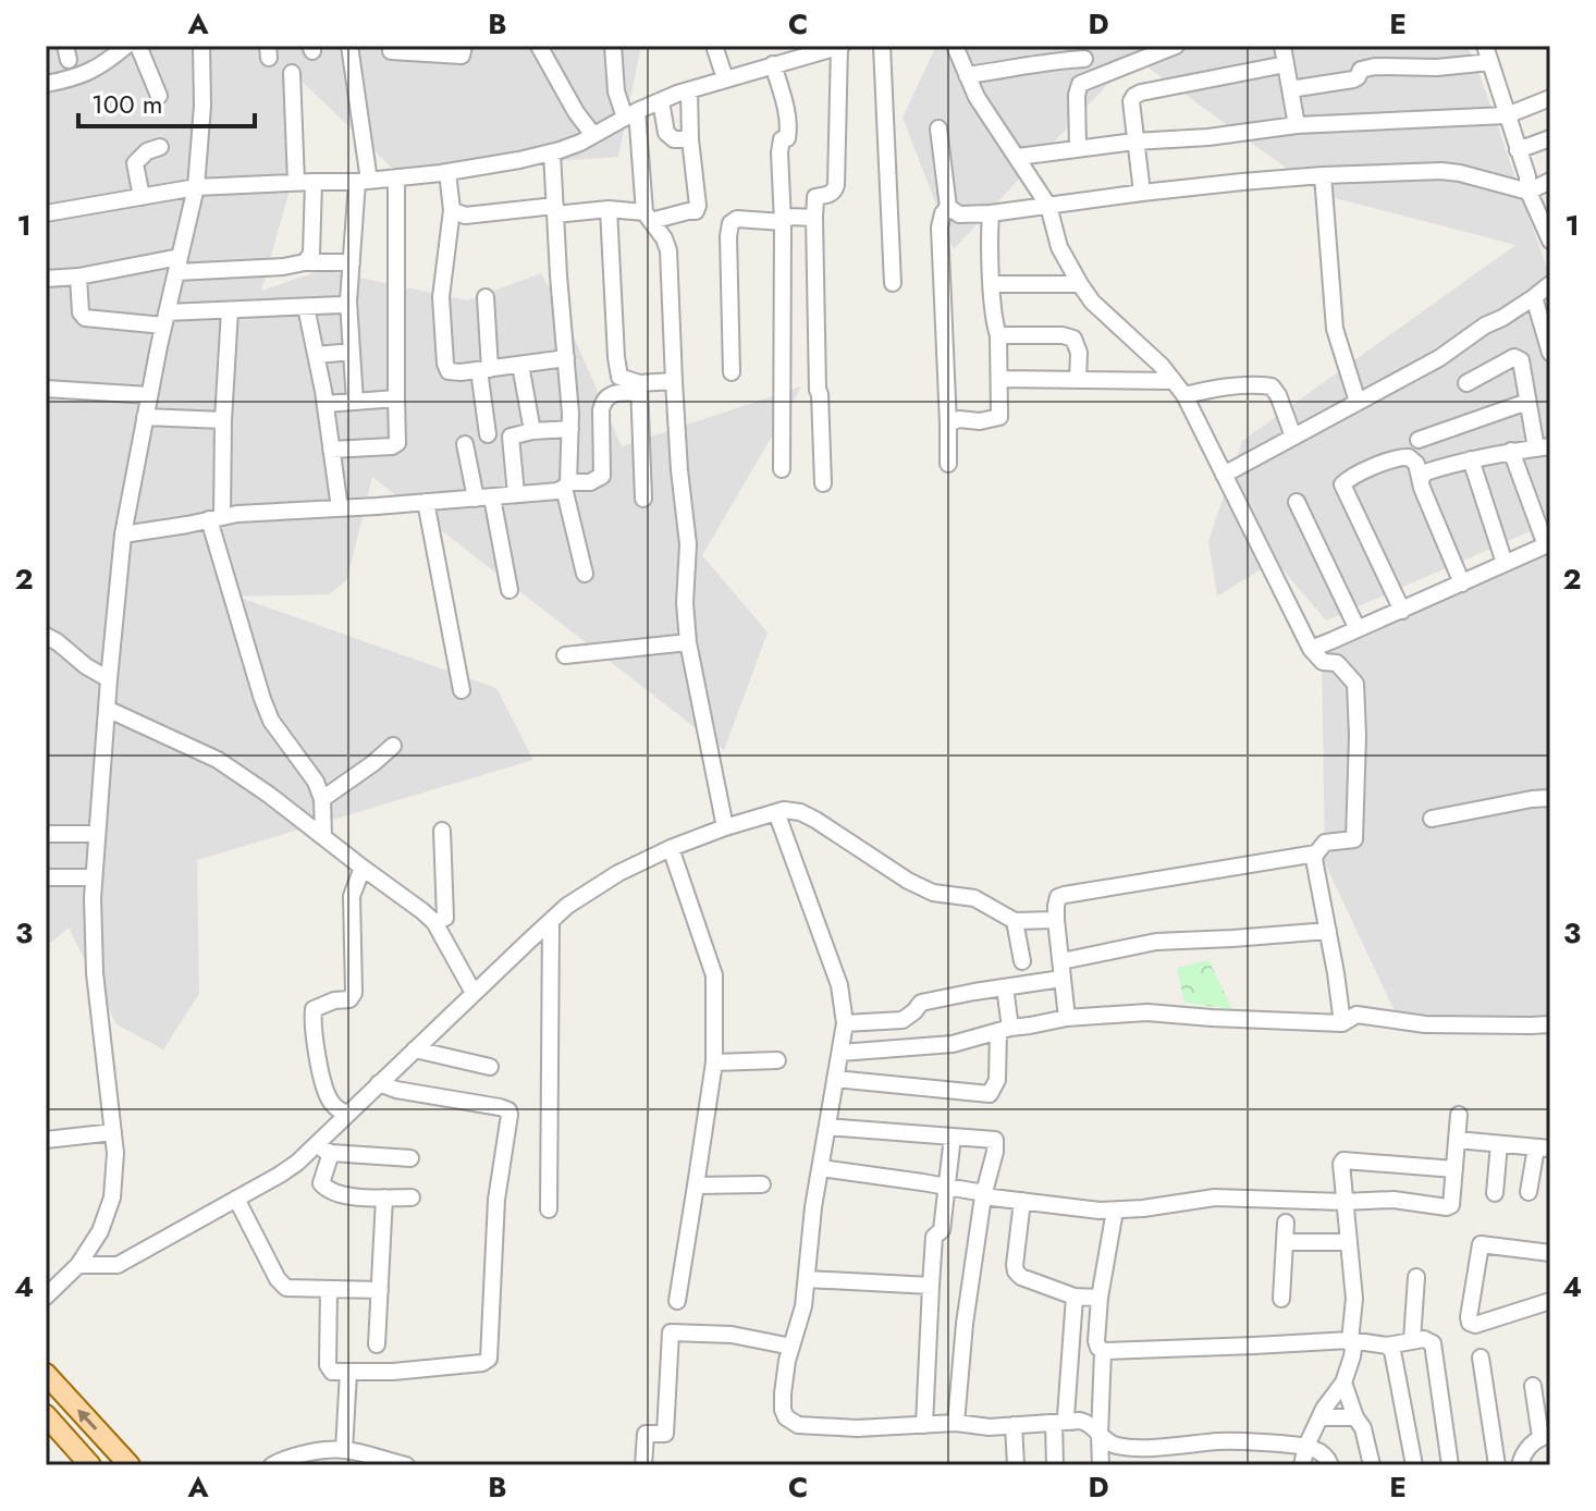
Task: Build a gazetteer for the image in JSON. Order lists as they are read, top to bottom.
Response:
{
  "scale_bar": "100 m",
  "grid": {
    "columns": [
      "A",
      "B",
      "C",
      "D",
      "E"
    ],
    "rows": [
      "1",
      "2",
      "3",
      "4"
    ]
  }
}
